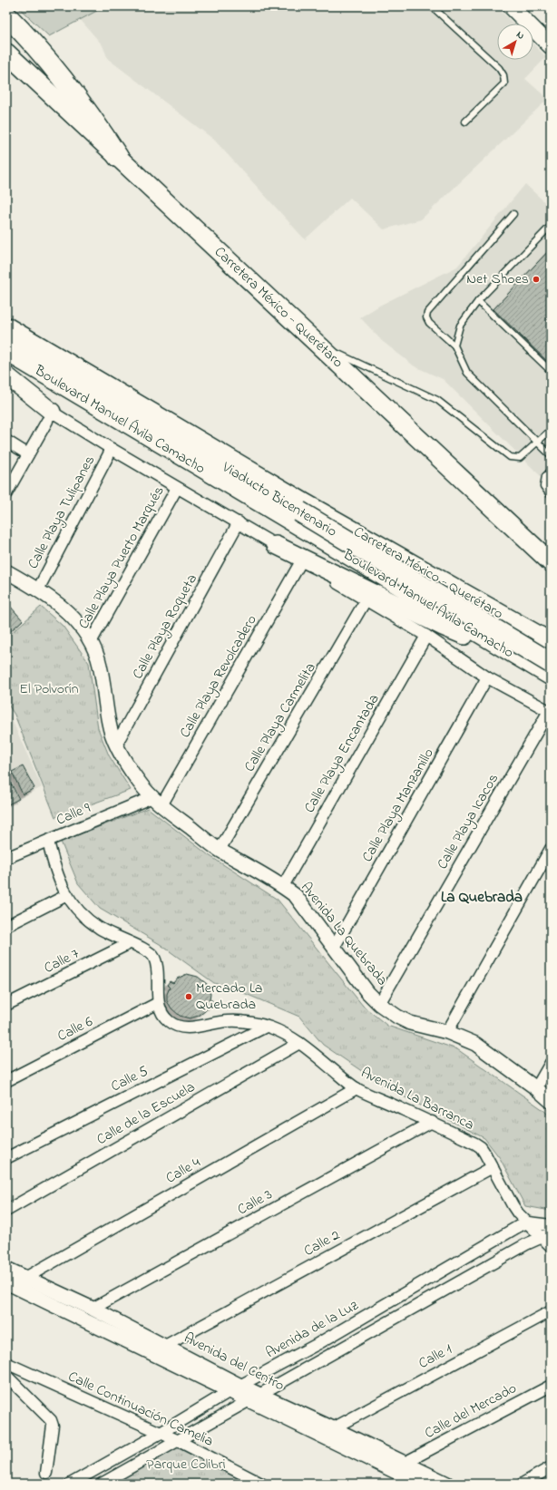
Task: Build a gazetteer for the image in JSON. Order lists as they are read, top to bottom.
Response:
{
  "streets": {
    "highway": ["Carretera México - Querétaro", "Viaducto Bicentenario"],
    "main road": ["Boulevard Manuel Ávila Camacho"],
    "street": [
      "Calle Playa Tulipanes",
      "Calle Playa Puerto Marqués",
      "Calle Playa Roqueta",
      "Calle Playa Revolcadero",
      "Calle Playa Carmelita",
      "Calle Playa Encantada",
      "Calle Playa Manzanillo",
      "Calle 9",
      "Calle Playa Icacos",
      "Avenida La Quebrada",
      "Calle 7",
      "Calle 6",
      "Calle 5",
      "Avenida La Barranca",
      "Calle de la Escuela",
      "Calle 4",
      "Calle 3",
      "Calle 2",
      "Avenida de la Luz",
      "Calle 1",
      "Avenida del Centro",
      "Calle Continuación Camelia",
      "Calle del Mercado"
    ]
  },
  "crossings": [
    ["Calle Playa Tulipanes", "Avenida La Quebrada"],
    ["Calle Playa Puerto Marqués", "Avenida La Quebrada"],
    ["Calle Playa Roqueta", "Avenida La Quebrada"],
    ["Calle Playa Revolcadero", "Calle 9"],
    ["Calle Playa Revolcadero", "Avenida La Quebrada"],
    ["Calle Playa Carmelita", "Avenida La Quebrada"],
    ["Calle Playa Encantada", "Avenida La Quebrada"],
    ["Calle Playa Manzanillo", "Avenida La Quebrada"],
    ["Calle 9", "Avenida La Quebrada"],
    ["Calle 9", "Avenida La Barranca"],
    ["Calle Playa Icacos", "Avenida La Quebrada"],
    ["Calle 7", "Avenida La Barranca"],
    ["Calle 6", "Avenida La Barranca"],
    ["Calle 5", "Avenida La Barranca"],
    ["Avenida La Barranca", "Calle de la Escuela"],
    ["Avenida La Barranca", "Calle 4"],
    ["Avenida La Barranca", "Calle 3"],
    ["Avenida La Barranca", "Calle 2"],
    ["Avenida La Barranca", "Avenida de la Luz"],
    ["Calle 4", "Avenida del Centro"],
    ["Calle 3", "Avenida del Centro"],
    ["Calle 2", "Avenida del Centro"],
    ["Avenida de la Luz", "Avenida del Centro"],
    ["Avenida de la Luz", "Calle Continuación Camelia"],
    ["Calle 1", "Avenida del Centro"],
    ["Avenida del Centro", "Calle del Mercado"]
  ],
  "districts": ["La Quebrada"],
  "parks": ["El Polvorín", "Parque Colibri"],
  "places": ["Net Shoes", "Mercado La Quebrada"],
  "north": "top right"
}
